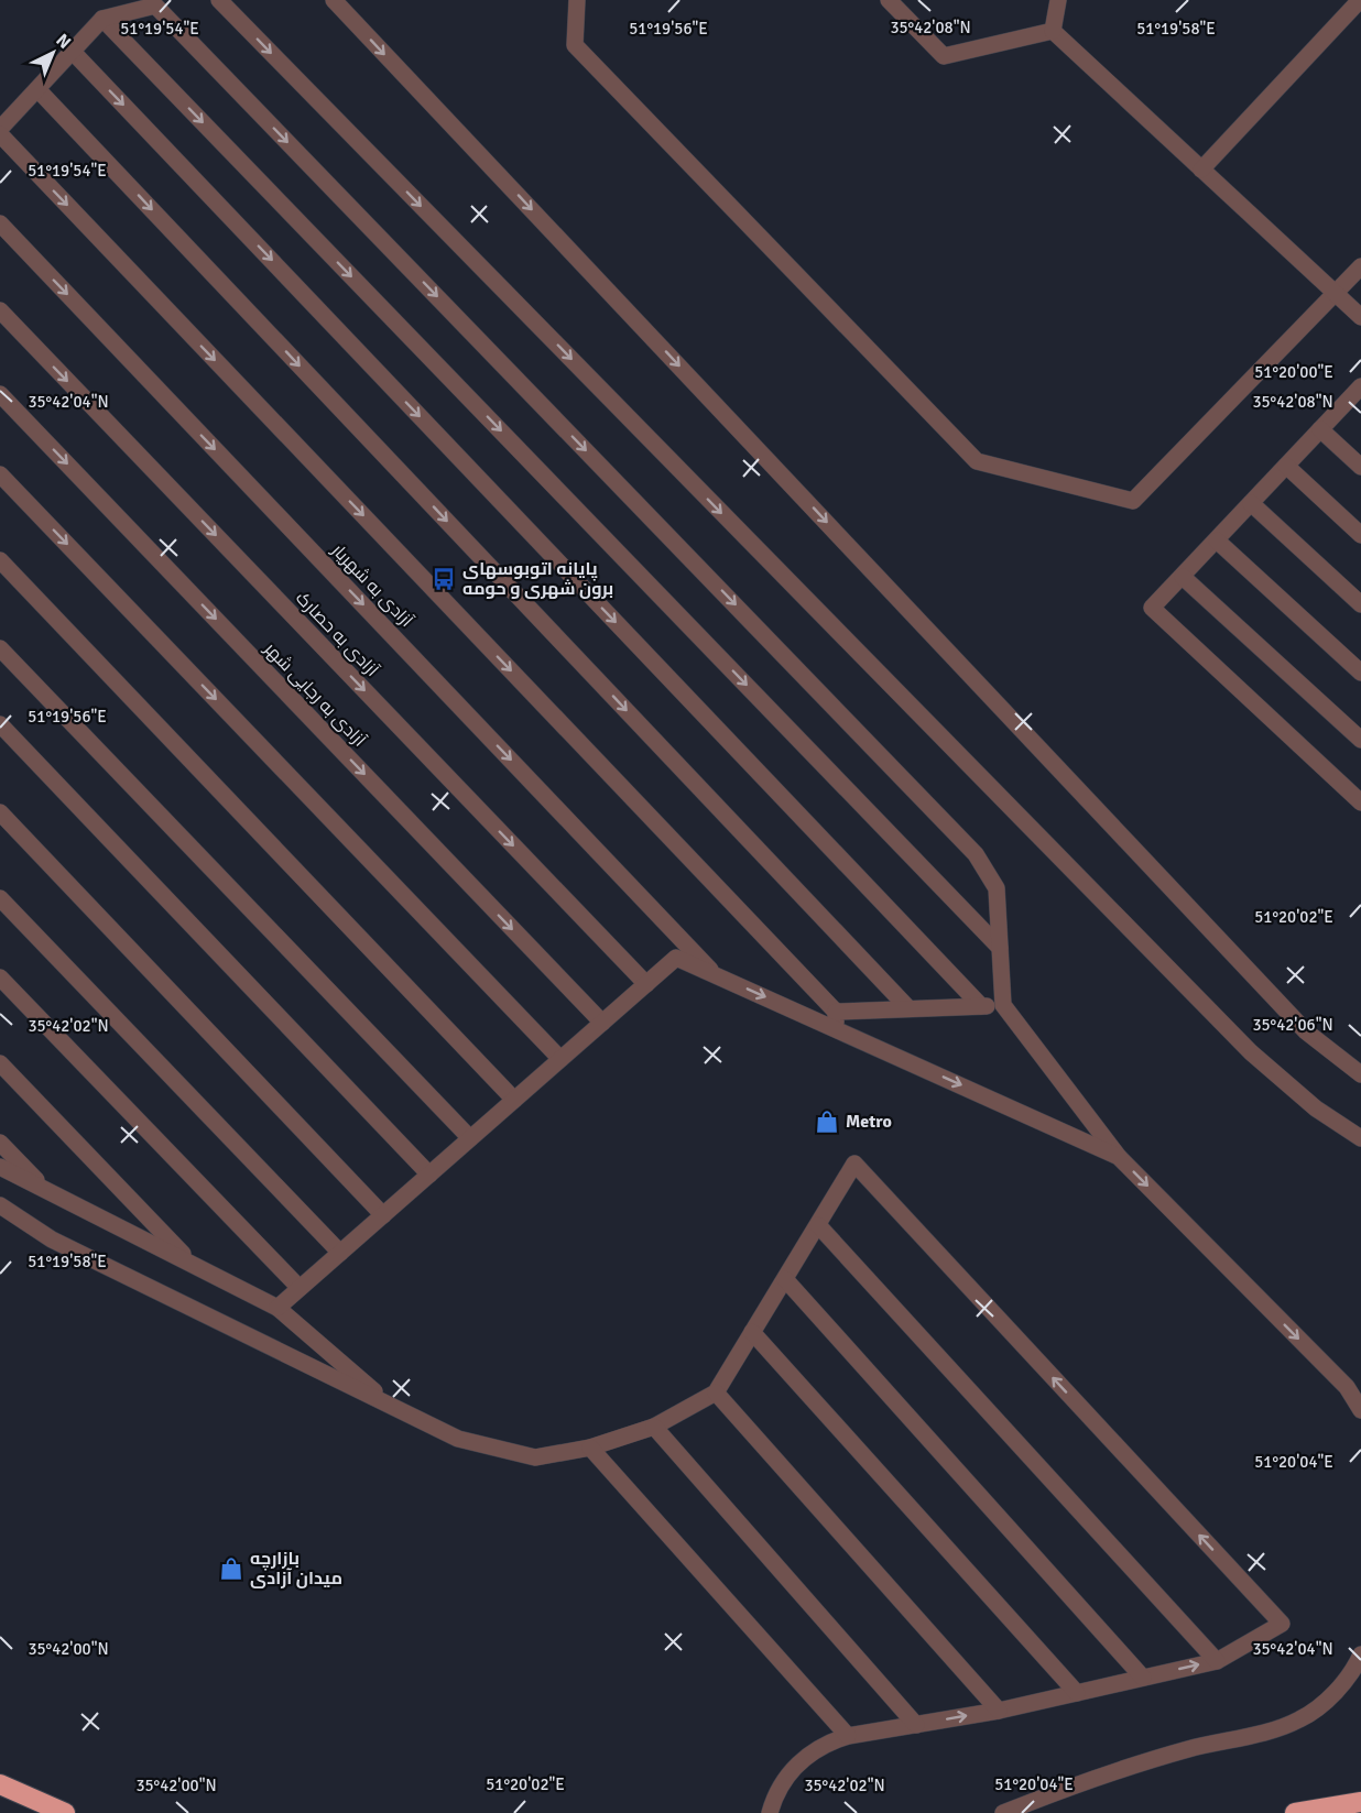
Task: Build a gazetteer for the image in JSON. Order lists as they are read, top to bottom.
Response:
{
  "streets": {
    "lane": ["آزادی به شهریار", "آزادی به حصارک", "آزادی به رجایی شهر"]
  },
  "places": {
    "bus stop": ["پایانه اتوبوسهای برون شهری و حومه"],
    "shop": ["Metro", "بازارچه میدان آزادی"]
  },
  "north": "top right",
  "coordinates": [
    "35°42'08\"N",
    "51°19'56\"E",
    "51°19'58\"E",
    "51°19'54\"E",
    "51°20'00\"E",
    "35°42'04\"N",
    "51°20'02\"E",
    "35°42'06\"N",
    "35°42'02\"N",
    "51°20'04\"E",
    "35°42'00\"N"
  ]
}
